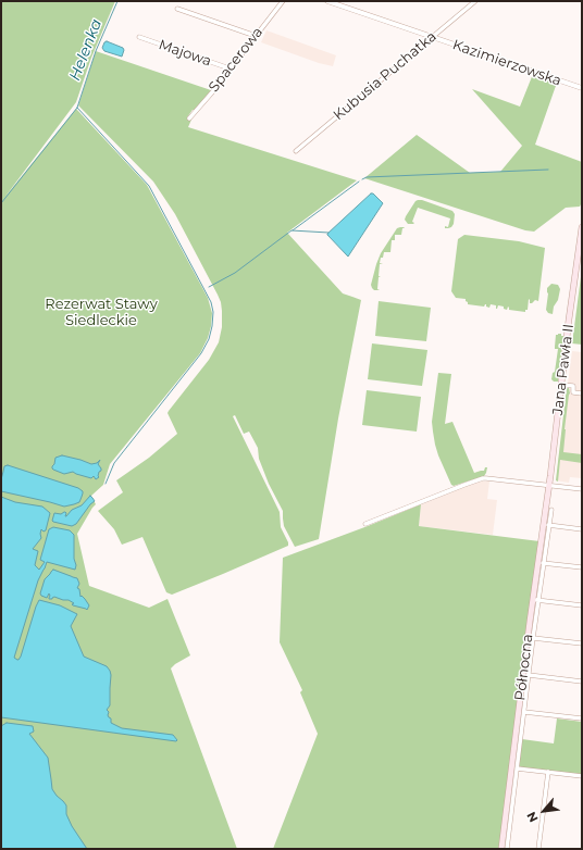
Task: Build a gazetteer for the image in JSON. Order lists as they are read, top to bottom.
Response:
{
  "streets": {
    "main road": ["Jana Pawła II", "Północna"],
    "street": [
      "Majowa",
      "Spacerowa",
      "Kazimierzowska",
      "Kubusia Puchatka"
    ]
  },
  "crossings": [
    ["Majowa", "Spacerowa"],
    ["Kazimierzowska", "Kubusia Puchatka"],
    ["Jana Pawła II", "Północna"]
  ],
  "water": ["Helenka"],
  "parks": ["Rezerwat Stawy Siedleckie"],
  "north": "bottom left"
}
